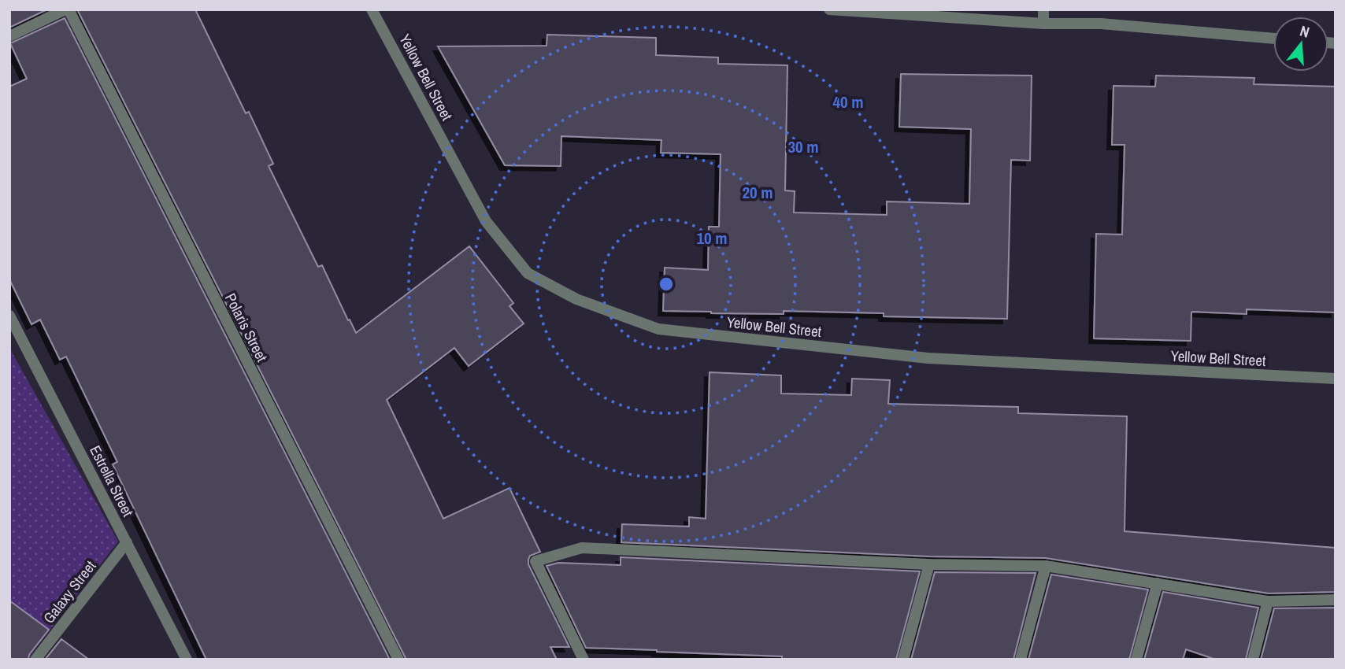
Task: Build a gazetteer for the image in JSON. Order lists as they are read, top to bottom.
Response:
{
  "streets": {
    "street": [
      "Yellow Bell Street",
      "Polaris Street",
      "Estrella Street",
      "Galaxy Street"
    ]
  },
  "crossings": [
    ["Estrella Street", "Galaxy Street"]
  ],
  "north": "top",
  "rings": [
    "40 m",
    "30 m",
    "20 m",
    "10 m"
  ]
}
